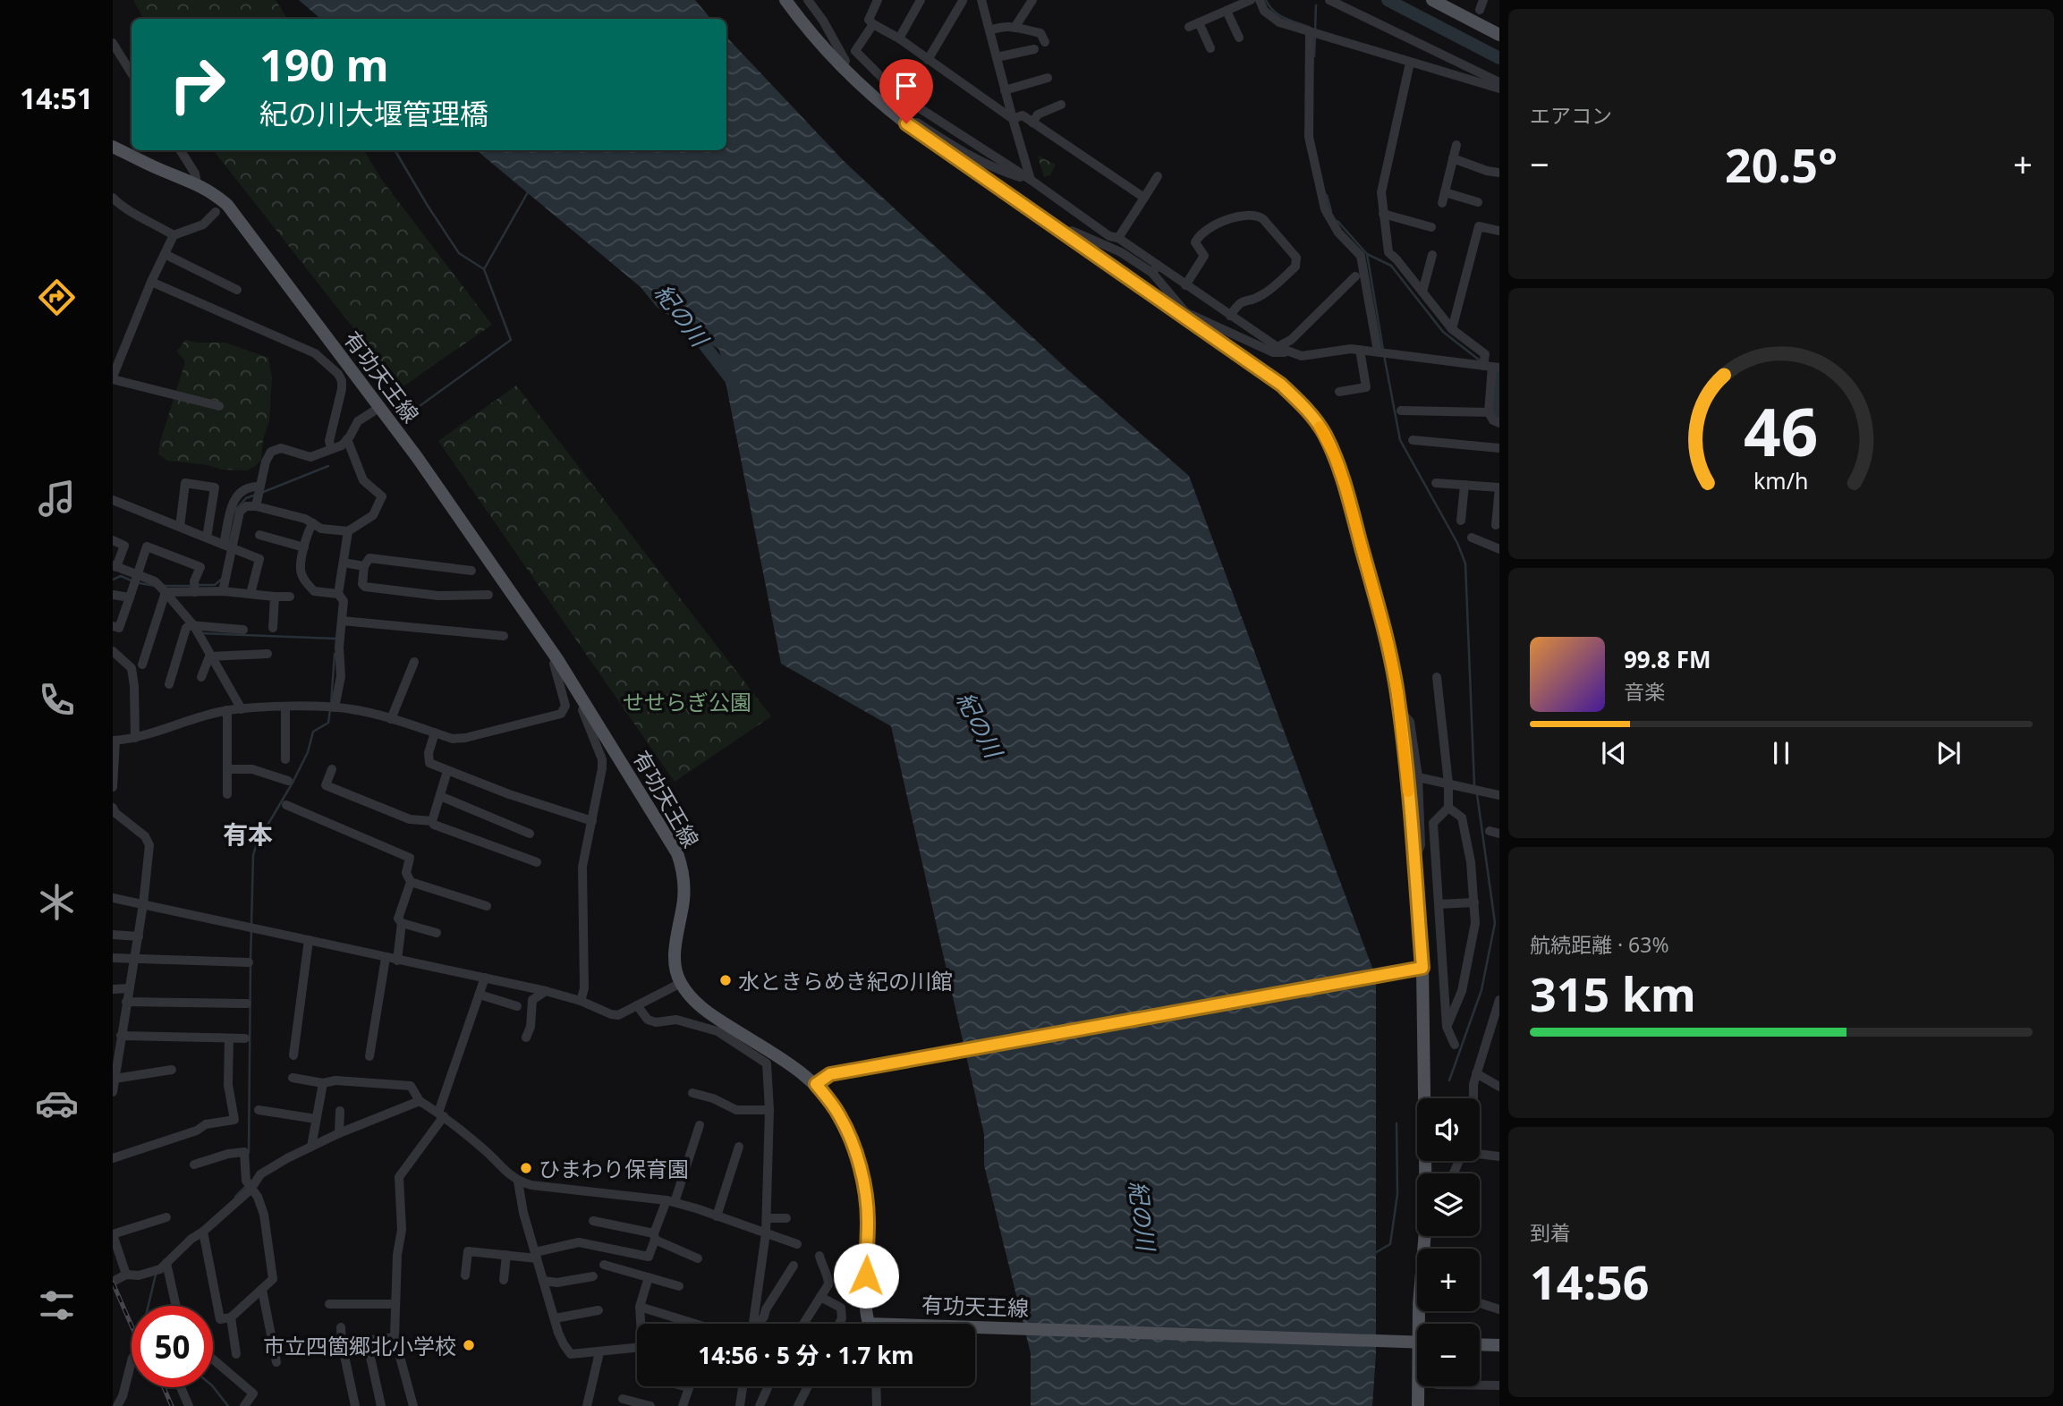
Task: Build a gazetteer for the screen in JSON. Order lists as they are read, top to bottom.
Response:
{
  "streets": {
    "main road": ["有功天王線"]
  },
  "districts": ["有本"],
  "water": ["紀の川"],
  "parks": ["せせらぎ公園"],
  "places": ["水ときらめき紀の川館", "ひまわり保育園", "市立四箇郷北小学校"],
  "page": {
    "tabs": "14:51",
    "tile": [
      "エアコン",
      ["航続距離 · 63%", "315 km"],
      ["到着", "14:56"]
    ],
    "turn": ["190 m", "紀の川大堰管理橋"],
    "heat": ["−", "20.5°", "+"],
    "song": ["99.8 FM", "音楽"],
    "map_buttons": ["+", "−"],
    "limit": "50",
    "trip": "14:56 · 5 分 · 1.7 km",
    "gauge": ["46", "km/h"]
  }
}
